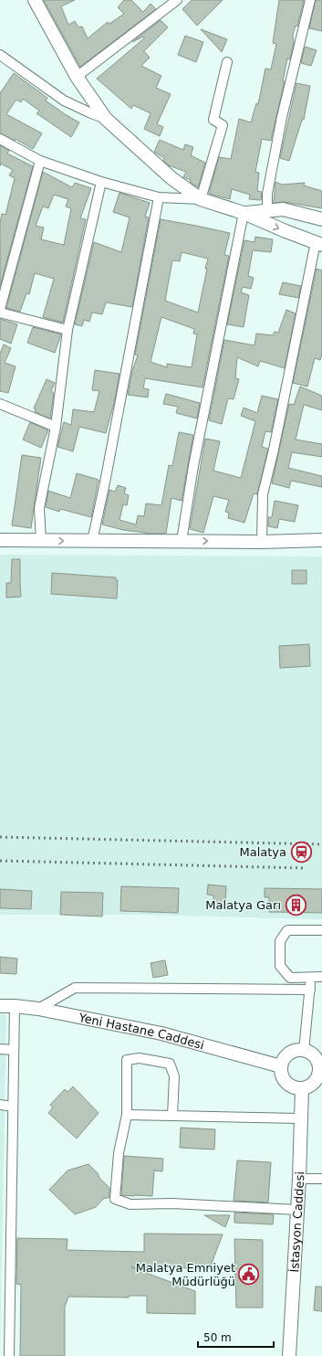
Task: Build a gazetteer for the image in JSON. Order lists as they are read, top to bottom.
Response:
{
  "streets": {
    "street": ["Yeni Hastane Caddesi", "İstasyon Caddesi"]
  },
  "crossings": [
    ["Yeni Hastane Caddesi", "İstasyon Caddesi"]
  ],
  "places": {
    "station": ["Malatya"],
    "building": ["Malatya Garı"],
    "public building": ["Malatya Emniyet Müdürlüğü"]
  },
  "scale_bar": "50 m"
}
